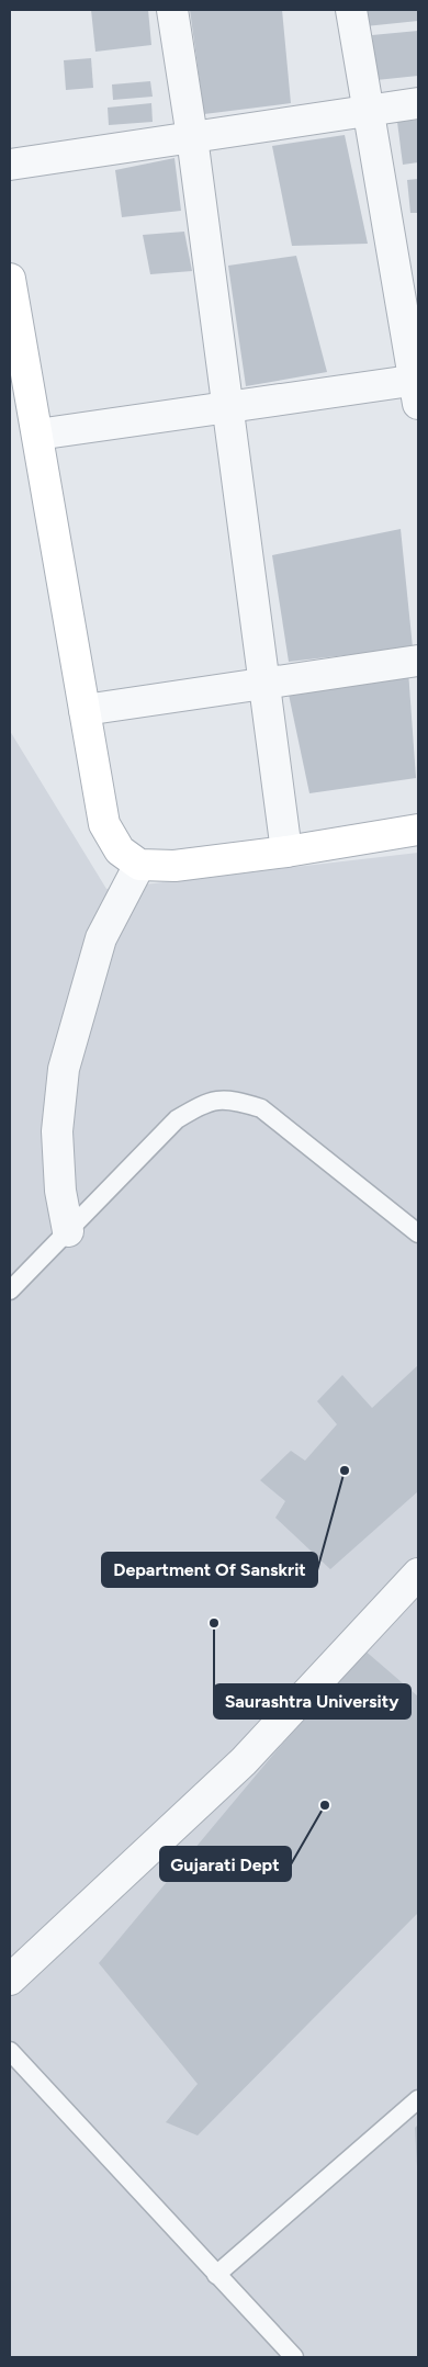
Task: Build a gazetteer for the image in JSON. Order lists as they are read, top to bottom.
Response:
{
  "places": ["Department Of Sanskrit", "Saurashtra University", "Gujarati Dept"]
}
